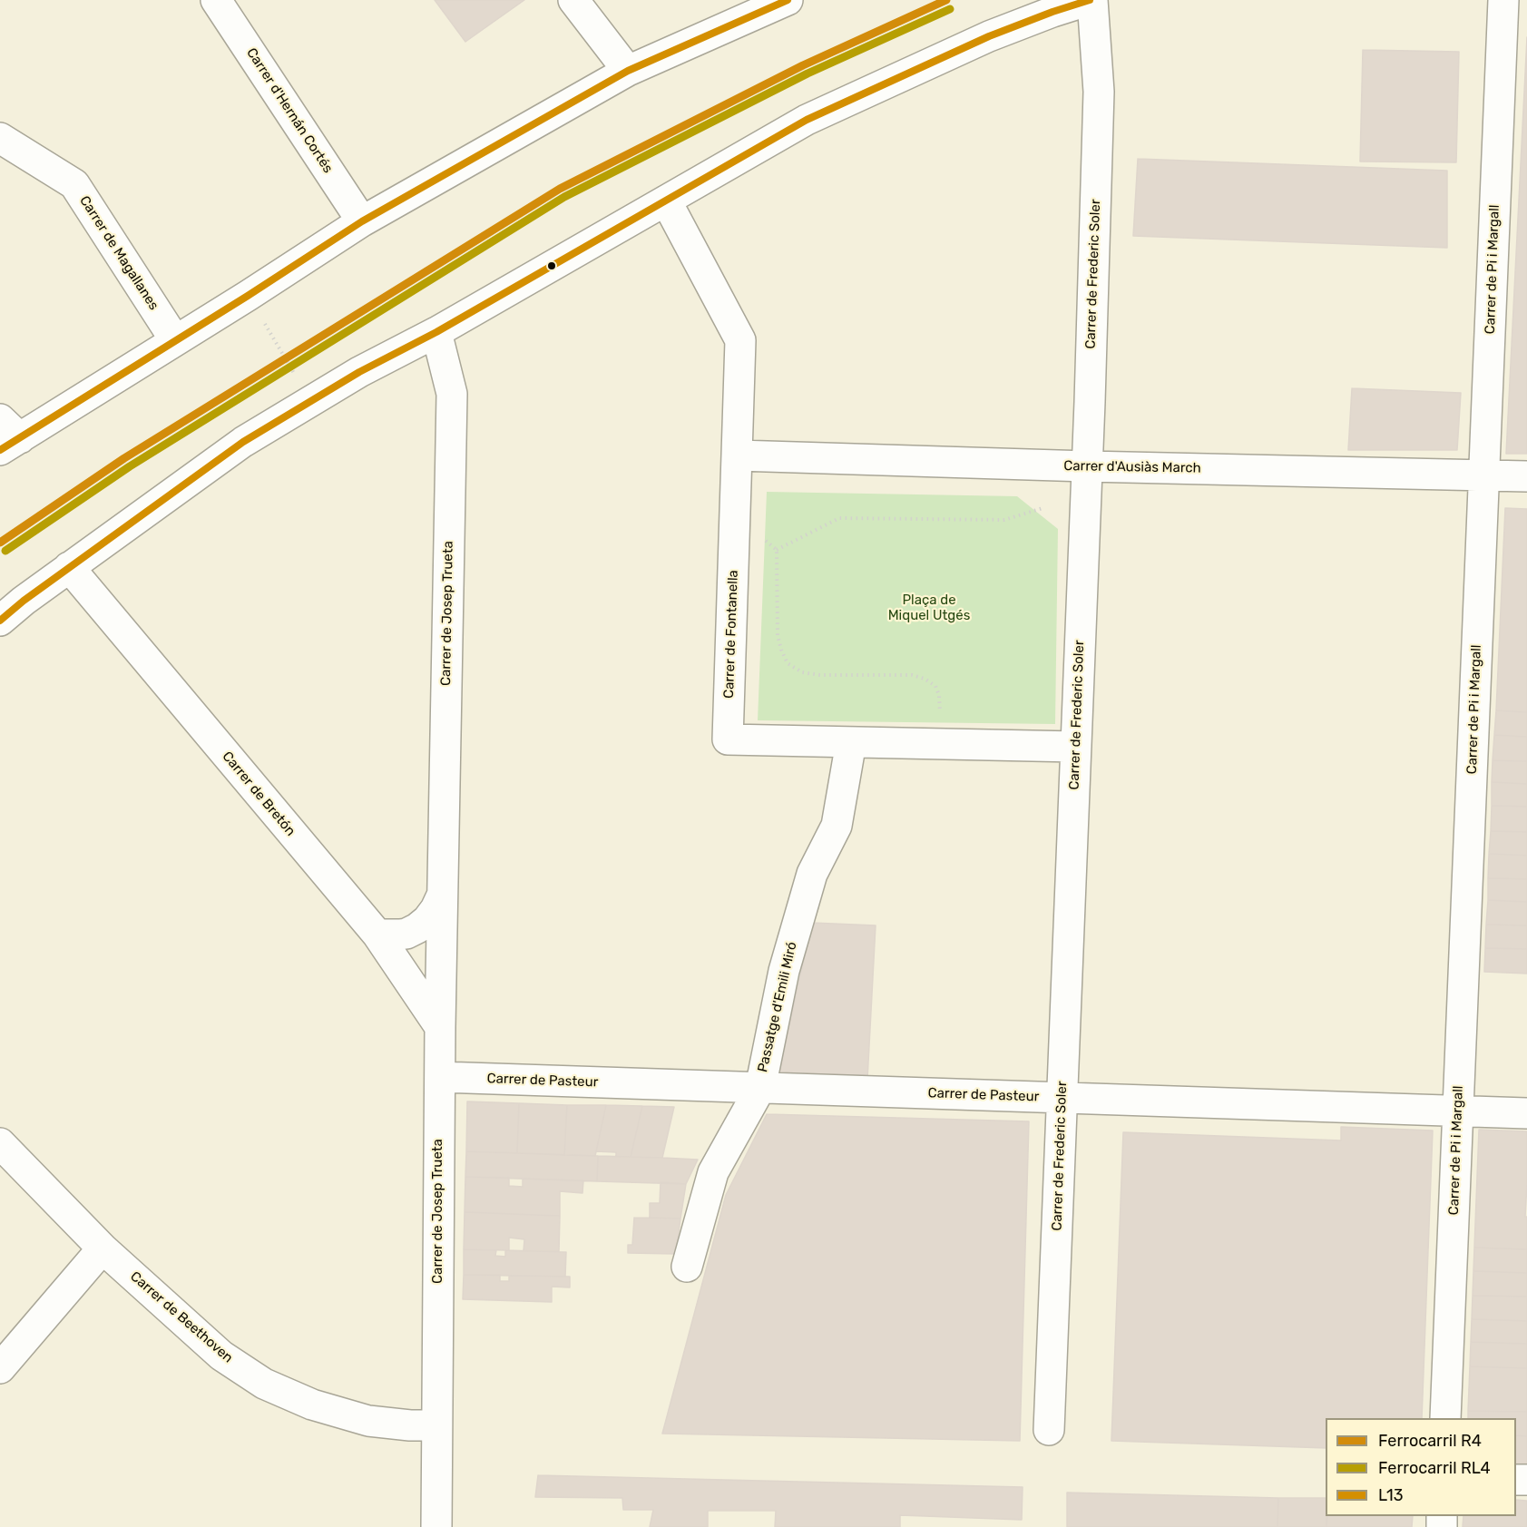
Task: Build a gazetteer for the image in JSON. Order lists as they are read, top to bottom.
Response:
{
  "streets": {
    "street": [
      "Carrer d'Hernán Cortés",
      "Carrer de Magallanes",
      "Carrer de Pi i Margall",
      "Carrer de Frederic Soler",
      "Carrer d'Ausiàs March",
      "Carrer de Josep Trueta",
      "Carrer de Fontanella",
      "Carrer de Bretón",
      "Passatge d'Emili Miró",
      "Carrer de Pasteur",
      "Carrer de Beethoven"
    ]
  },
  "crossings": [
    ["Carrer de Pi i Margall", "Carrer d'Ausiàs March"],
    ["Carrer de Pi i Margall", "Carrer de Pasteur"],
    ["Carrer de Frederic Soler", "Carrer d'Ausiàs March"],
    ["Carrer de Frederic Soler", "Carrer de Fontanella"],
    ["Carrer de Frederic Soler", "Carrer de Pasteur"],
    ["Carrer d'Ausiàs March", "Carrer de Fontanella"],
    ["Carrer de Josep Trueta", "Carrer de Bretón"],
    ["Carrer de Josep Trueta", "Carrer de Pasteur"],
    ["Carrer de Josep Trueta", "Carrer de Beethoven"],
    ["Carrer de Fontanella", "Passatge d'Emili Miró"],
    ["Passatge d'Emili Miró", "Carrer de Pasteur"]
  ],
  "parks": ["Plaça de Miquel Utgés"],
  "lines": ["rail line R4", "transit line L13", "rail line RL4"],
  "legend": ["Ferrocarril R4", "Ferrocarril RL4", "L13"]
}
